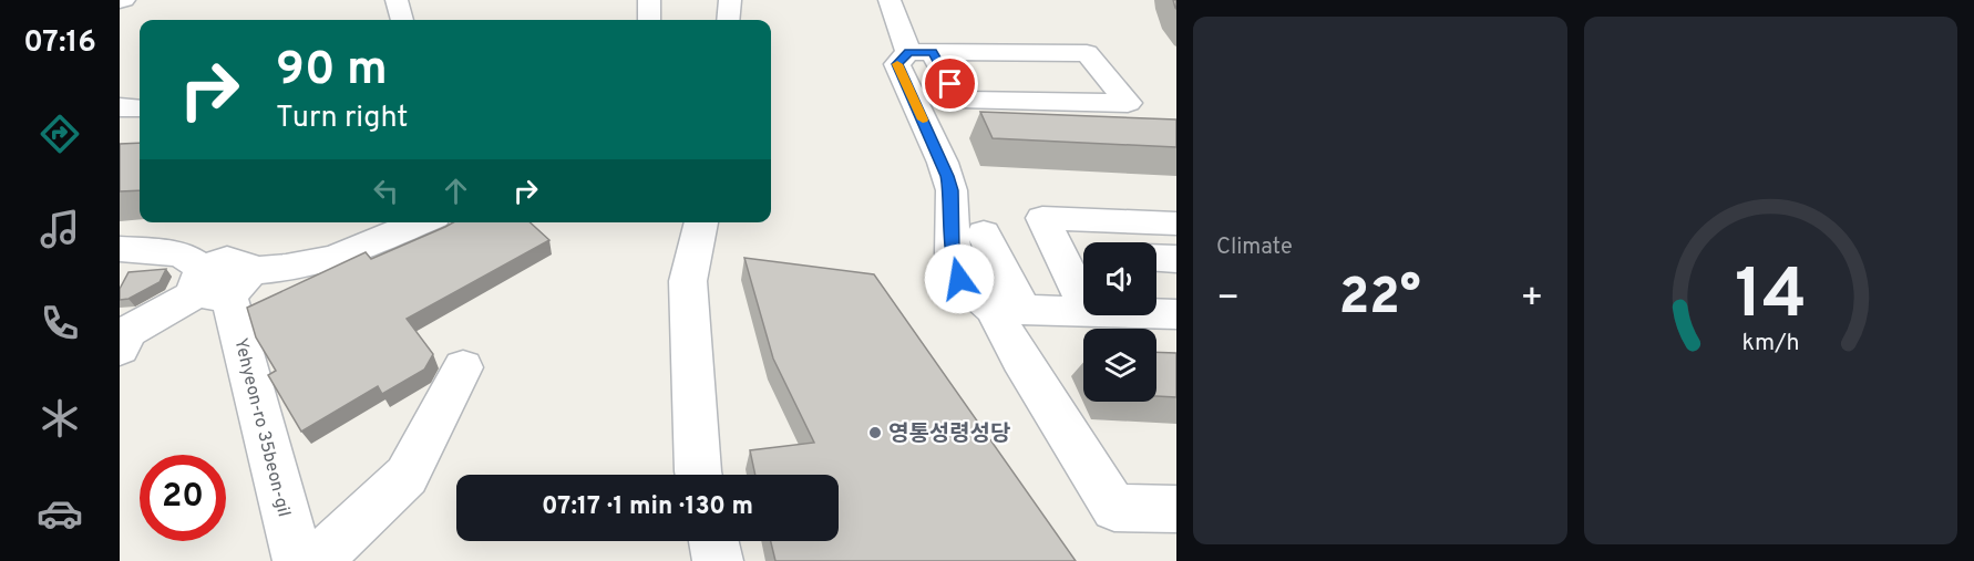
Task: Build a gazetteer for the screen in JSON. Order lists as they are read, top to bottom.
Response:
{
  "streets": {
    "street": ["Yehyeon-ro 35beon-gil"]
  },
  "places": ["영통성령성당"],
  "page": {
    "tabs": "07:16",
    "tile": "Climate",
    "turn": ["90 m", "Turn right"],
    "heat": ["−", "22°", "+"],
    "limit": "20",
    "trip": "07:17 · 1 min · 130 m",
    "gauge": ["14", "km/h"]
  }
}
